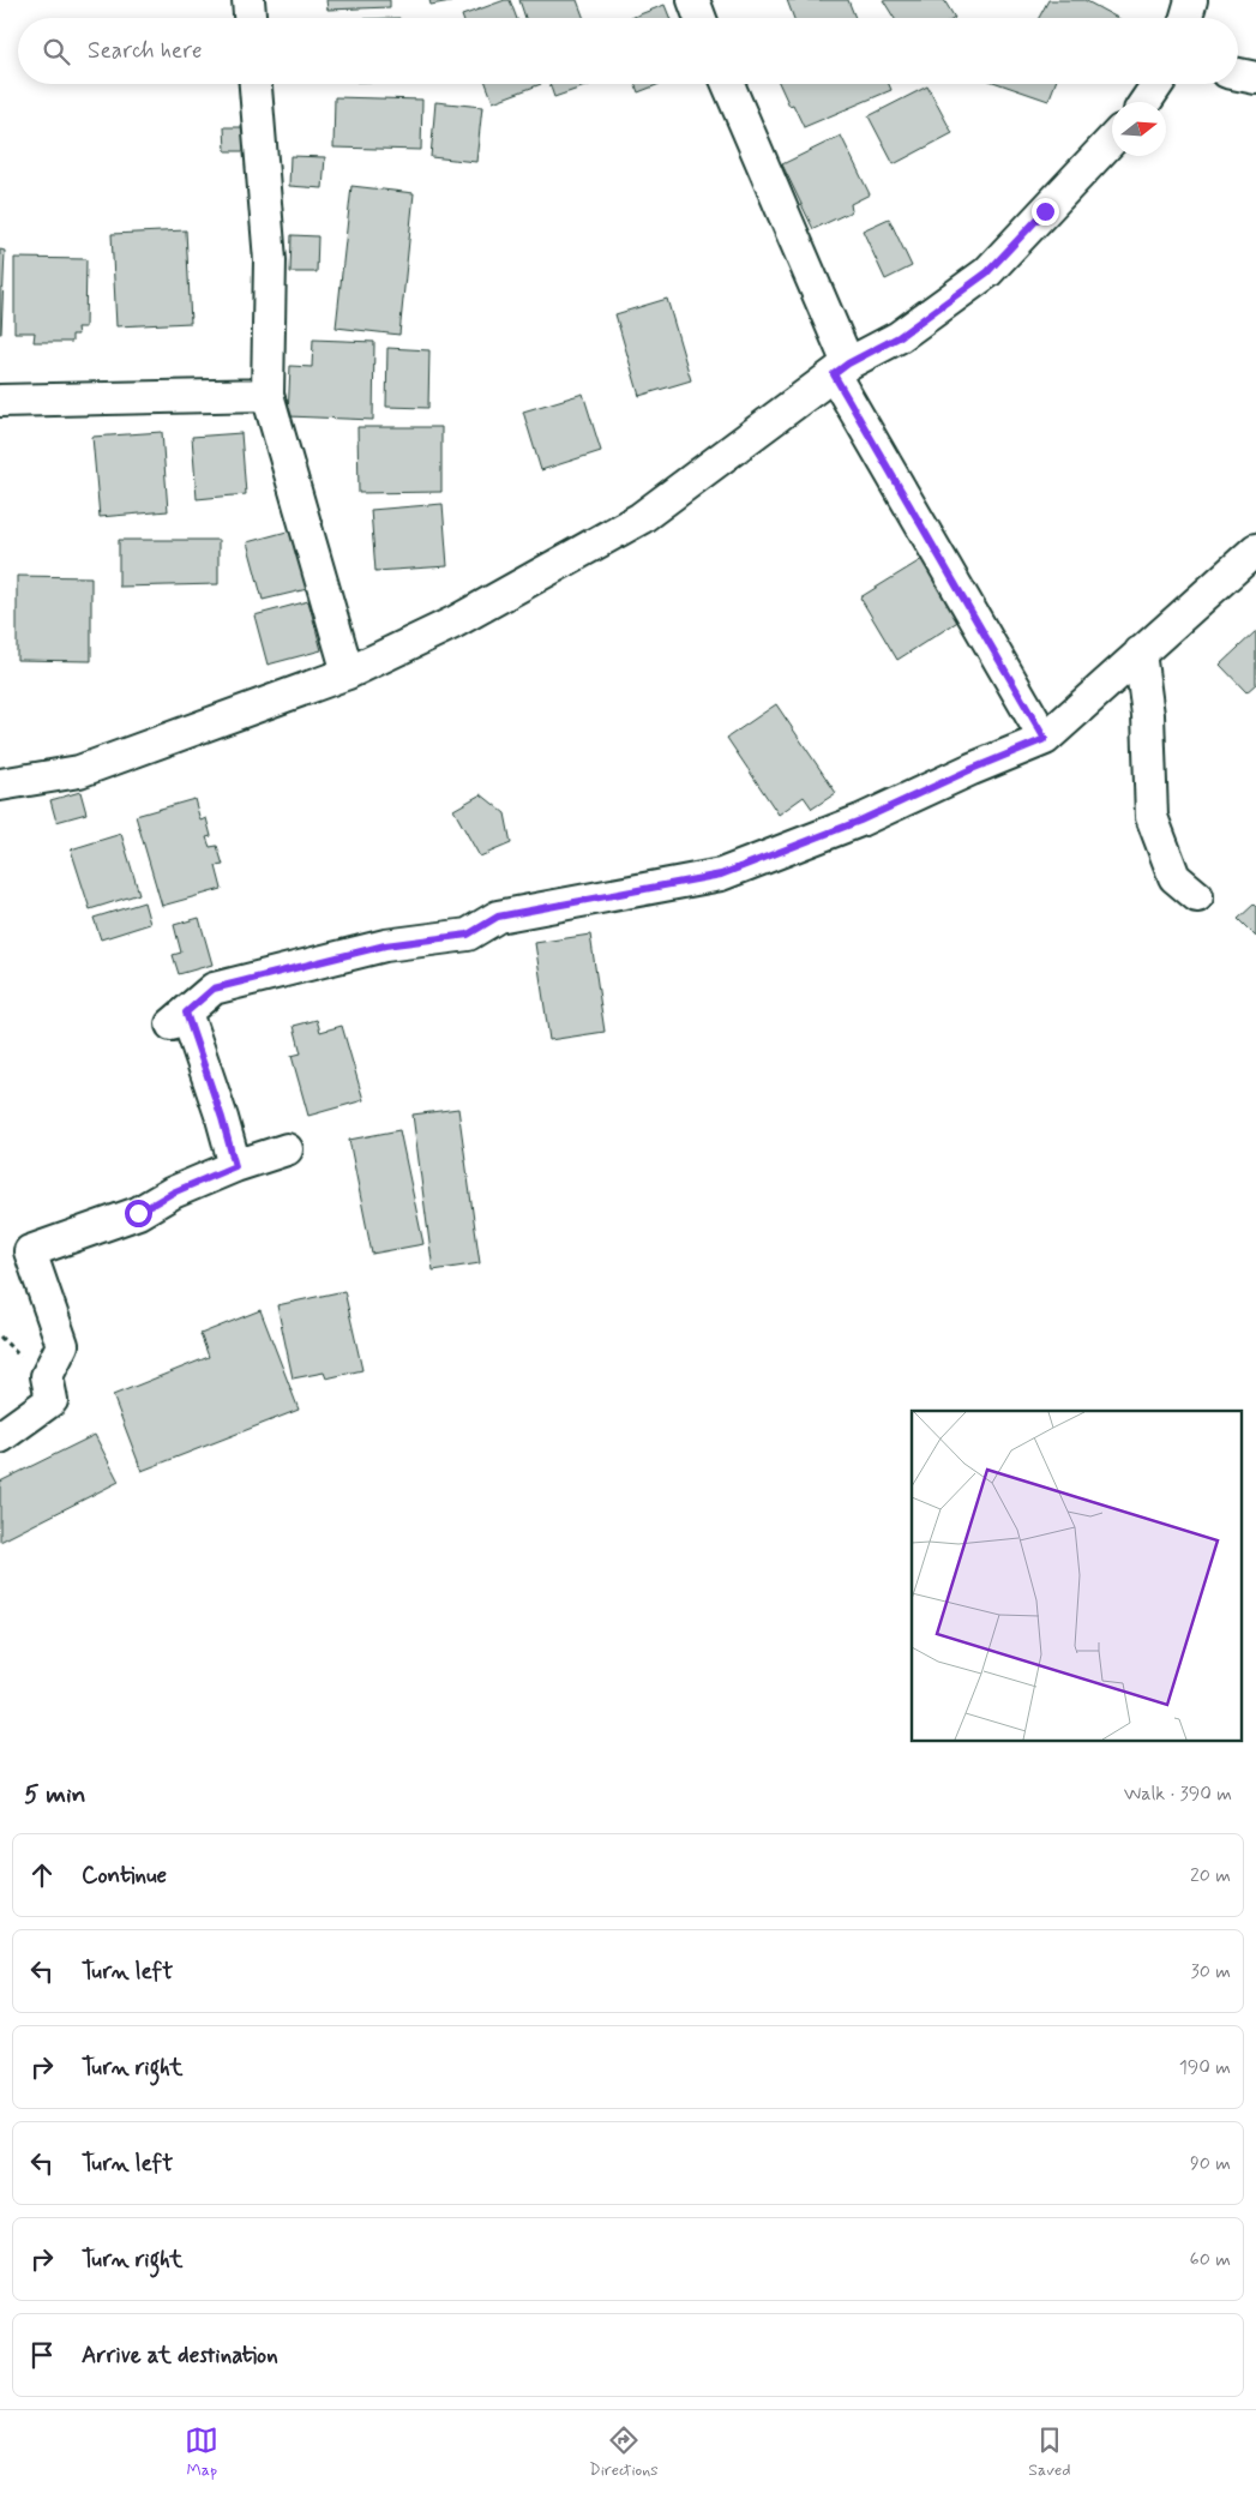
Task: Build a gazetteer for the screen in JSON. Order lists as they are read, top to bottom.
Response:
{
  "north": "right",
  "page": {
    "search": "Search here",
    "heading": ["5 min", "Walk · 390 m"],
    "list": [
      ["Continue", "20 m"],
      ["Turn left", "30 m"],
      ["Turn right", "190 m"],
      ["Turn left", "90 m"],
      ["Turn right", "60 m"],
      "Arrive at destination"
    ],
    "nav": ["Map", "Directions", "Saved"]
  }
}
